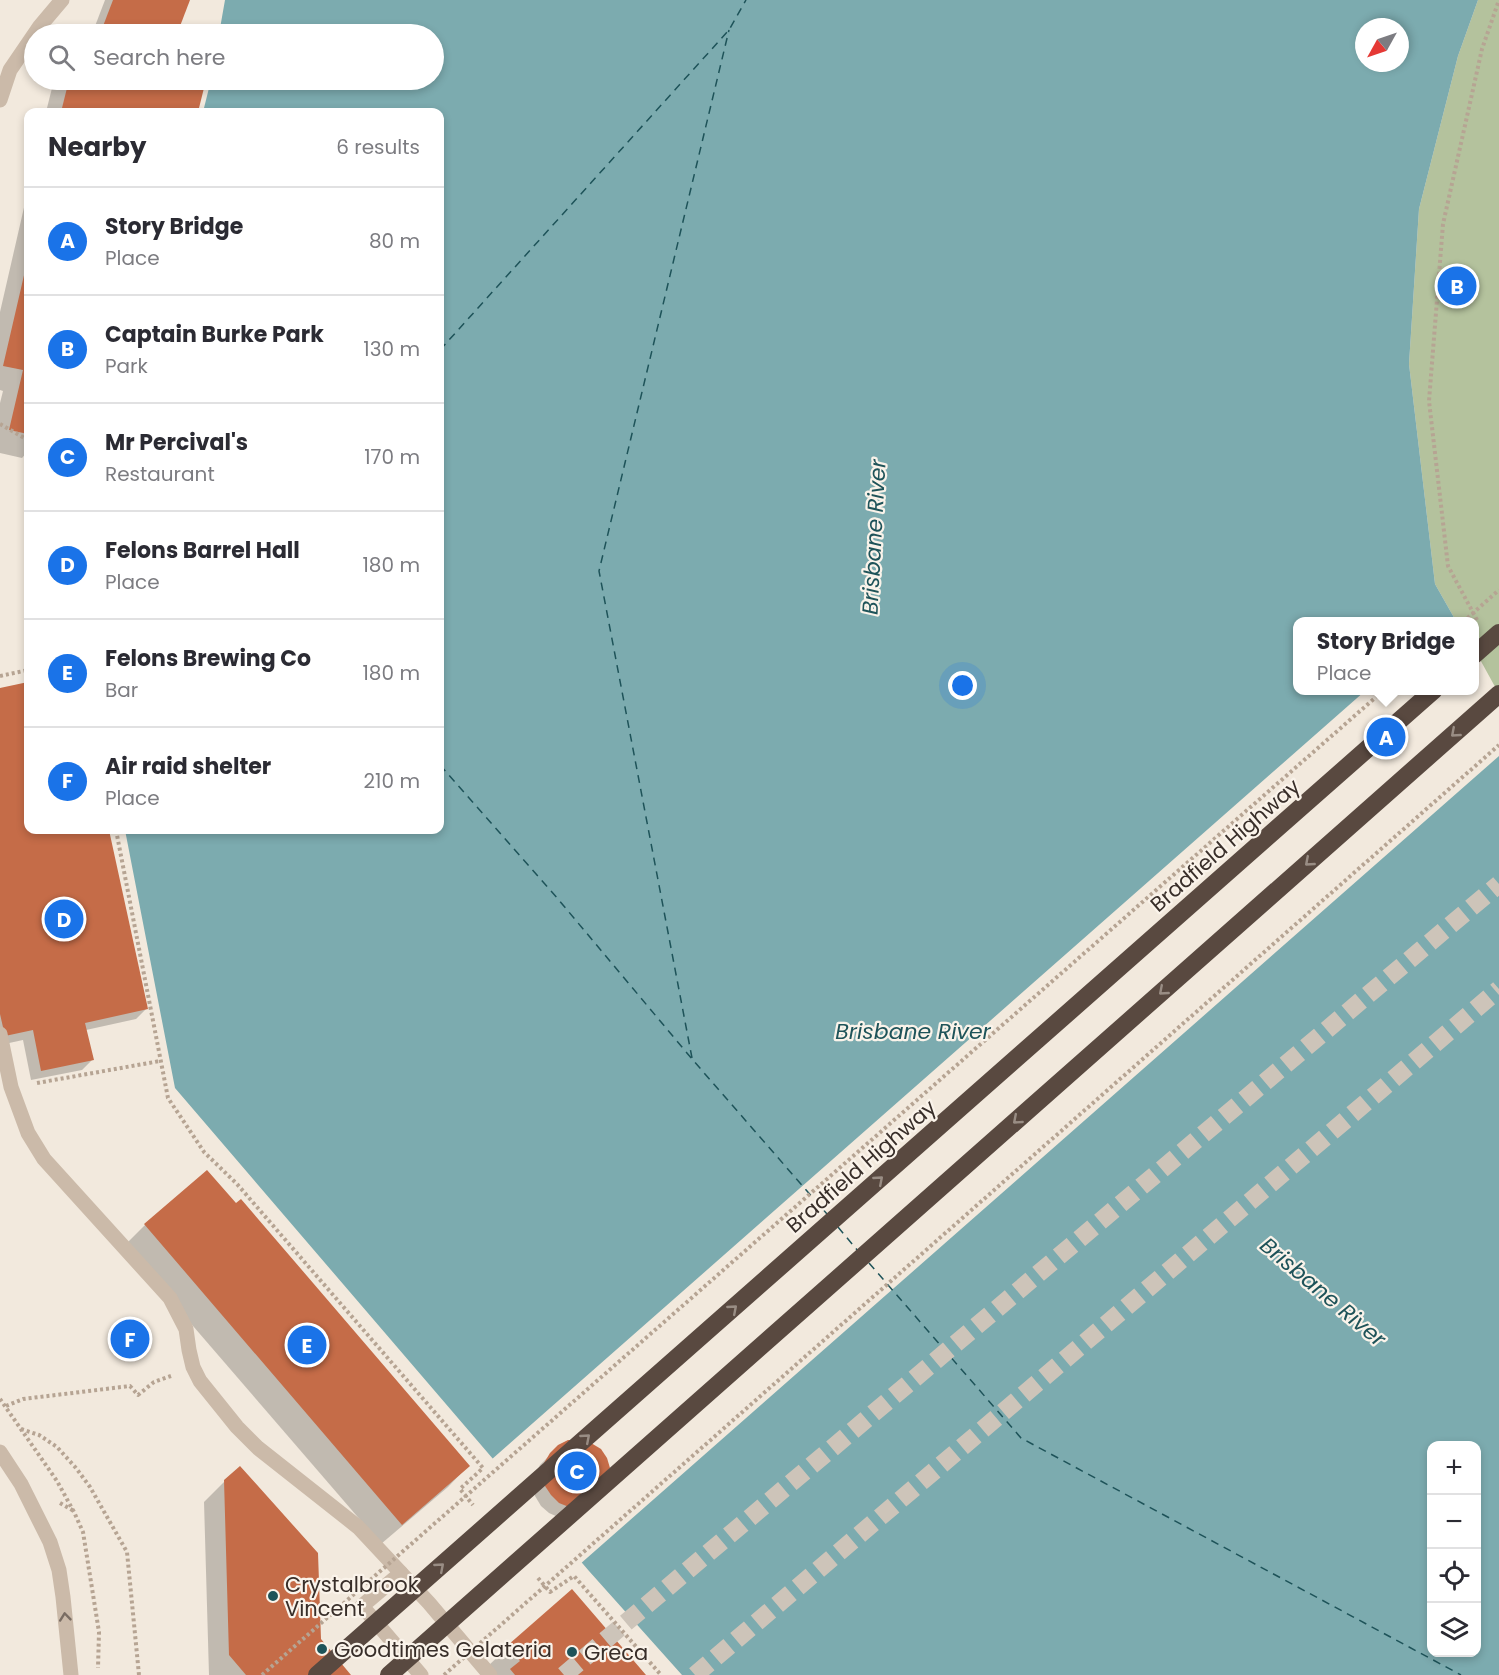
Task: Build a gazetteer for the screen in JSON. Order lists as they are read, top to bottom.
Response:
{
  "streets": {
    "highway": ["Bradfield Highway"]
  },
  "water": ["Brisbane River"],
  "places": ["Crystalbrook Vincent", "Goodtimes Gelateria", "Greca"],
  "north": "bottom left",
  "page": {
    "search": "Search here",
    "heading": ["Nearby", "6 results"],
    "list": [
      {
        "mark": "A",
        "name": "Story Bridge",
        "note": "Place",
        "value": "80 m"
      },
      {
        "mark": "B",
        "name": "Captain Burke Park",
        "note": "Park",
        "value": "130 m"
      },
      {
        "mark": "C",
        "name": "Mr Percival's",
        "note": "Restaurant",
        "value": "170 m"
      },
      {
        "mark": "D",
        "name": "Felons Barrel Hall",
        "note": "Place",
        "value": "180 m"
      },
      {
        "mark": "E",
        "name": "Felons Brewing Co",
        "note": "Bar",
        "value": "180 m"
      },
      {
        "mark": "F",
        "name": "Air raid shelter",
        "note": "Place",
        "value": "210 m"
      }
    ],
    "pins": [
      "B",
      "A",
      "D",
      "F",
      "E",
      "C"
    ],
    "popup": ["Story Bridge", "Place"],
    "map_buttons": ["+", "−"]
  }
}
